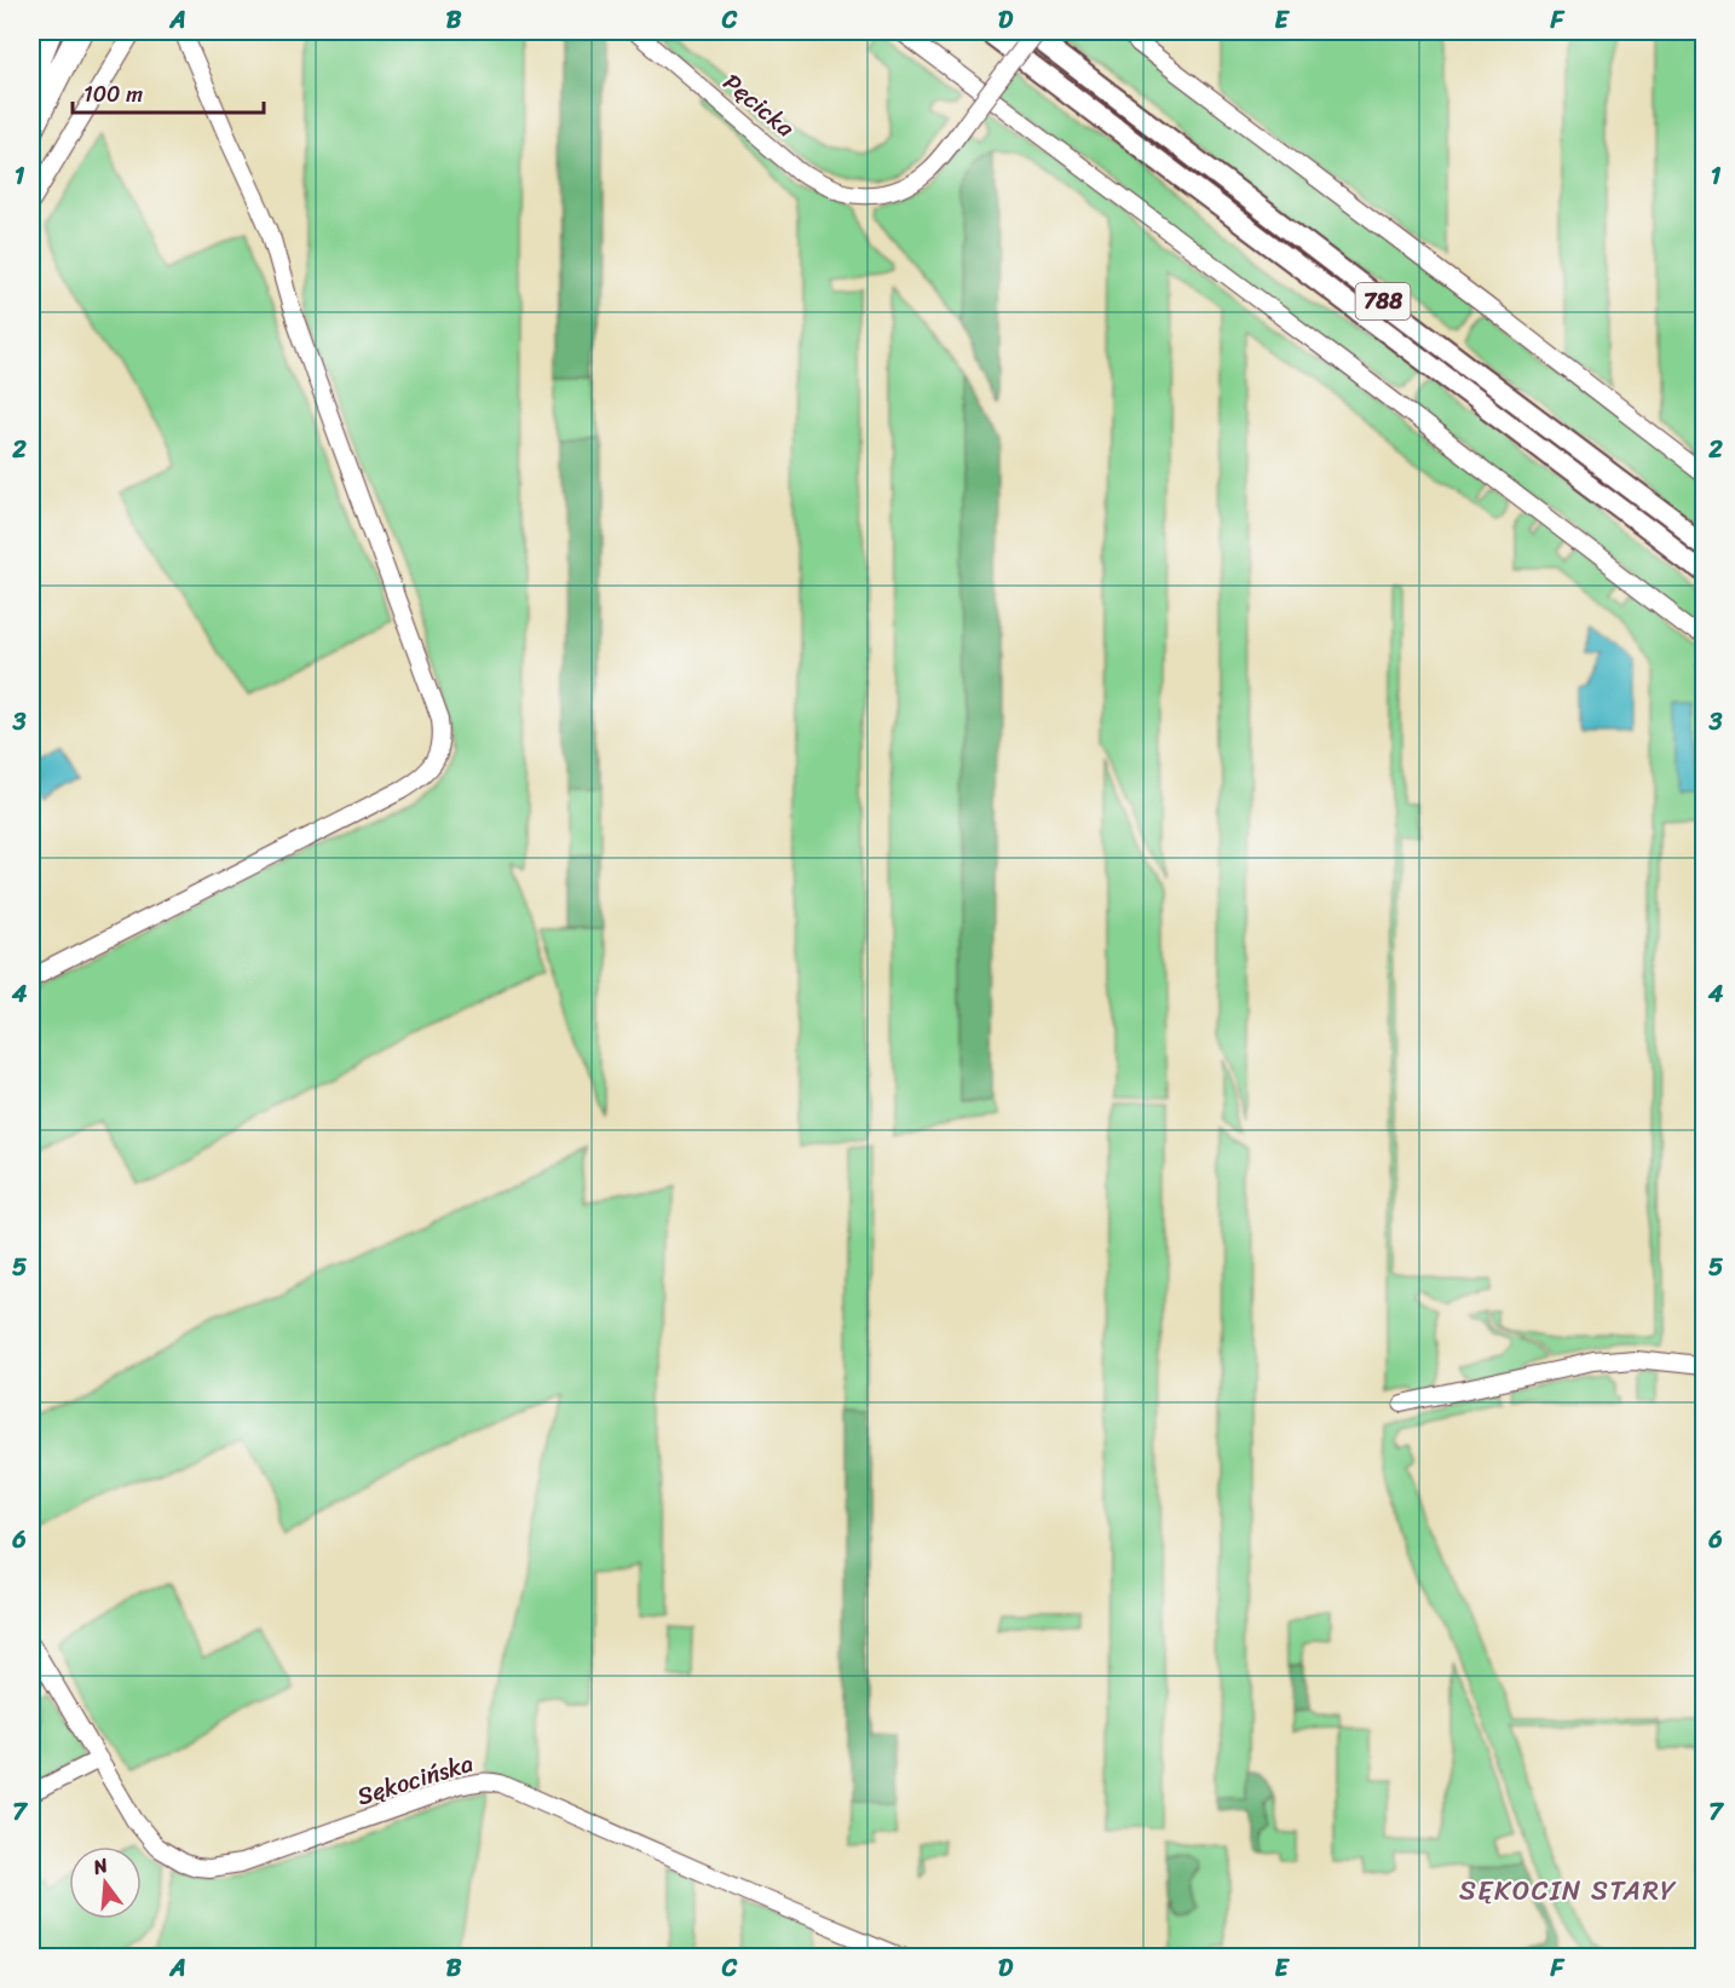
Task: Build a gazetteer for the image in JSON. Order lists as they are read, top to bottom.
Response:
{
  "streets": {
    "main road": ["788"],
    "street": ["Pęcicka", "Sękocińska"]
  },
  "districts": ["SĘKOCIN STARY"],
  "scale_bar": "100 m",
  "north": "top",
  "grid": {
    "columns": [
      "A",
      "B",
      "C",
      "D",
      "E",
      "F"
    ],
    "rows": [
      "1",
      "2",
      "3",
      "4",
      "5",
      "6",
      "7"
    ]
  }
}
